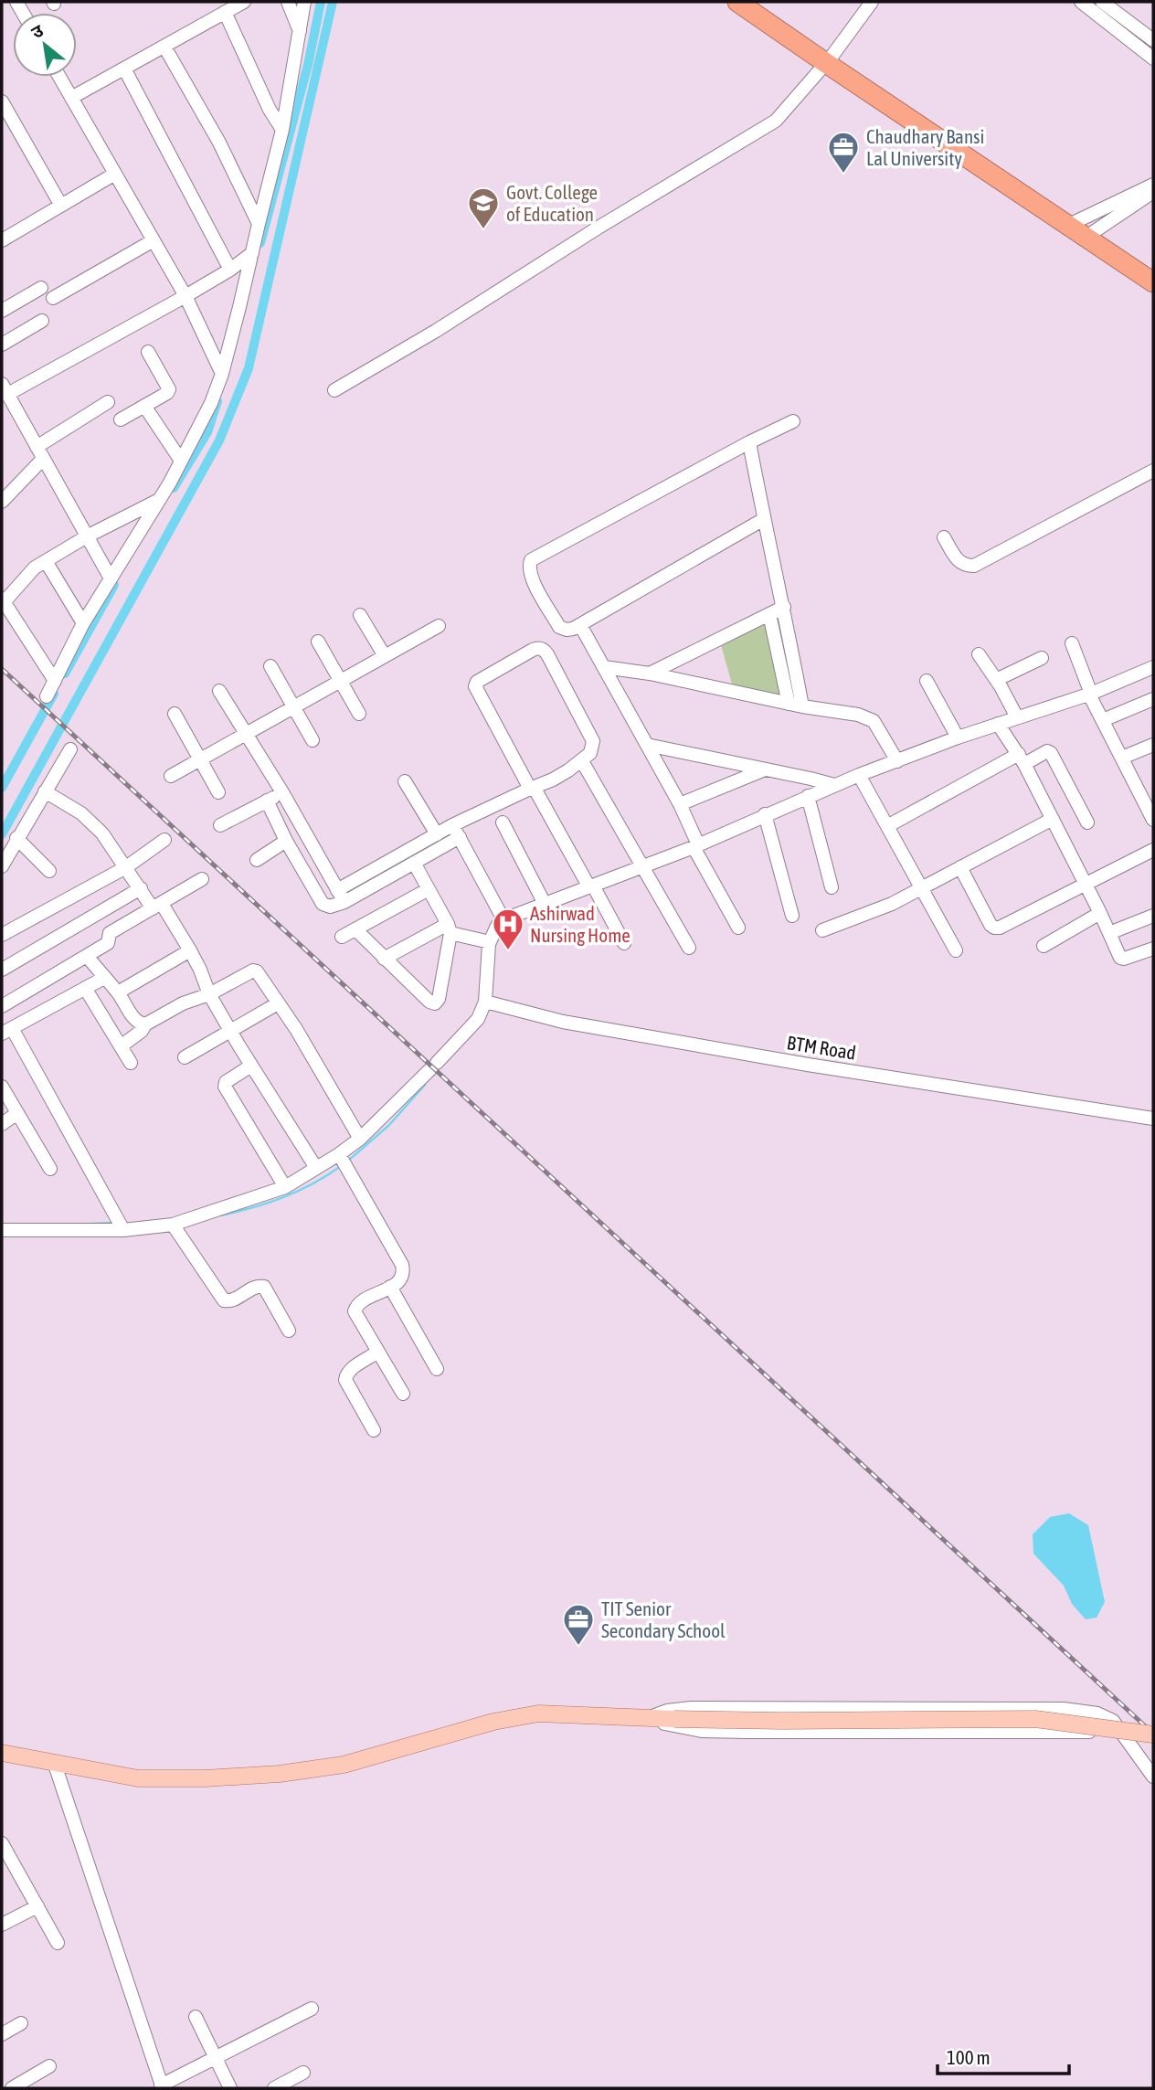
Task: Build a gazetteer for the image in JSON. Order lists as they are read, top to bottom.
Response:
{
  "streets": {
    "street": ["BTM Road"]
  },
  "places": {
    "office": ["Chaudhary Bansi Lal University", "TIT Senior Secondary School"],
    "school or university": ["Govt. College of Education"],
    "hospital": ["Ashirwad Nursing Home"]
  },
  "scale_bar": "100 m",
  "north": "top left"
}
